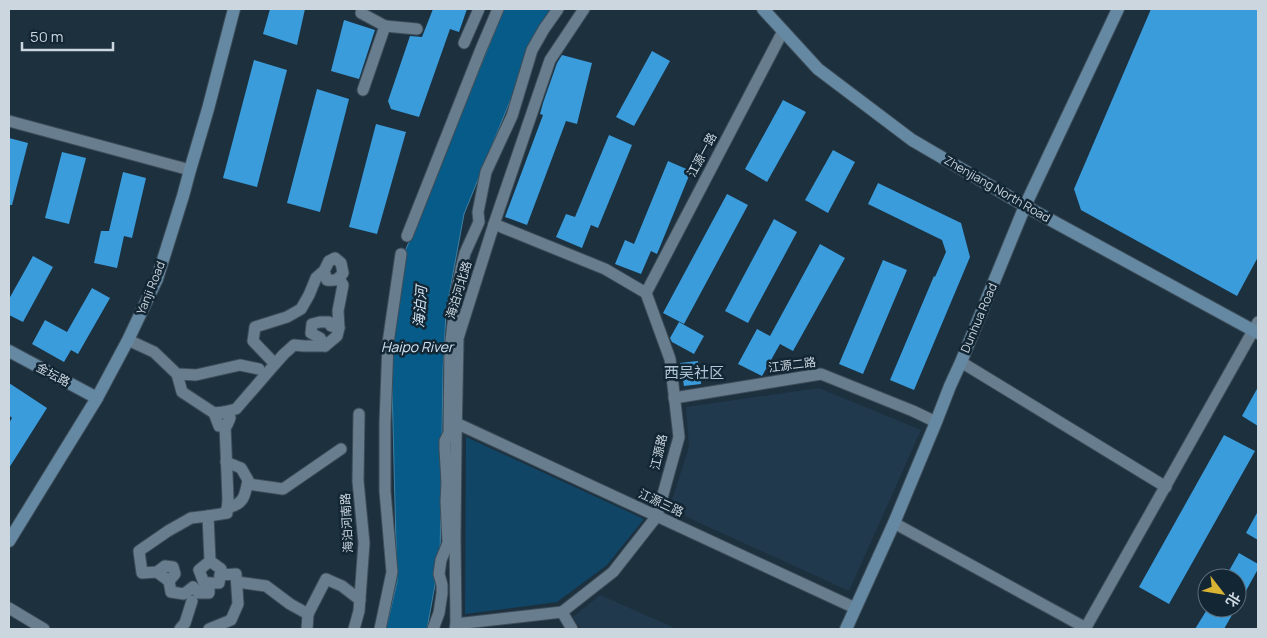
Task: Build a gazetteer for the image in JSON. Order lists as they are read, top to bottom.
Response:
{
  "streets": {
    "street": [
      "江源一路",
      "Zhenjiang North Road",
      "Yanji Road",
      "海泊河北路",
      "Dunhua Road",
      "江源二路",
      "金坛路",
      "江源路",
      "江源三路",
      "海泊河南路"
    ]
  },
  "crossings": [
    ["江源一路", "Zhenjiang North Road"],
    ["江源一路", "江源路"],
    ["Zhenjiang North Road", "Dunhua Road"],
    ["Yanji Road", "金坛路"],
    ["海泊河北路", "江源三路"],
    ["Dunhua Road", "江源二路"],
    ["Dunhua Road", "江源三路"],
    ["江源二路", "江源路"],
    ["江源路", "江源三路"]
  ],
  "districts": ["西吴社区"],
  "water": ["海泊河", "Haipo River"],
  "scale_bar": "50 m",
  "north": "bottom right"
}
